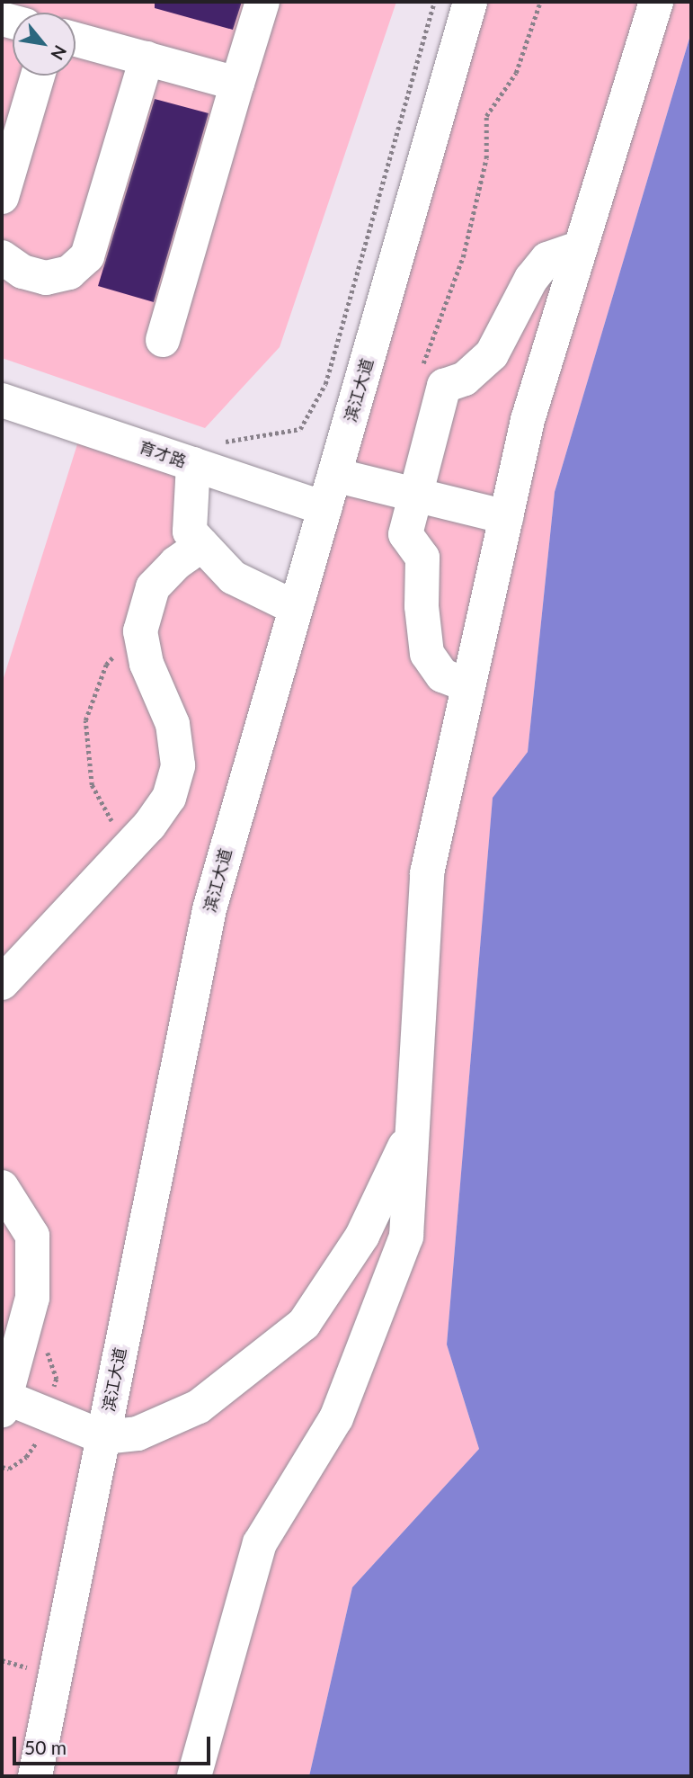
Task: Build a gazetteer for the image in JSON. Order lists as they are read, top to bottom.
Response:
{
  "streets": {
    "street": ["滨江大道", "育才路"]
  },
  "crossings": [
    ["滨江大道", "育才路"]
  ],
  "scale_bar": "50 m",
  "north": "bottom right"
}
